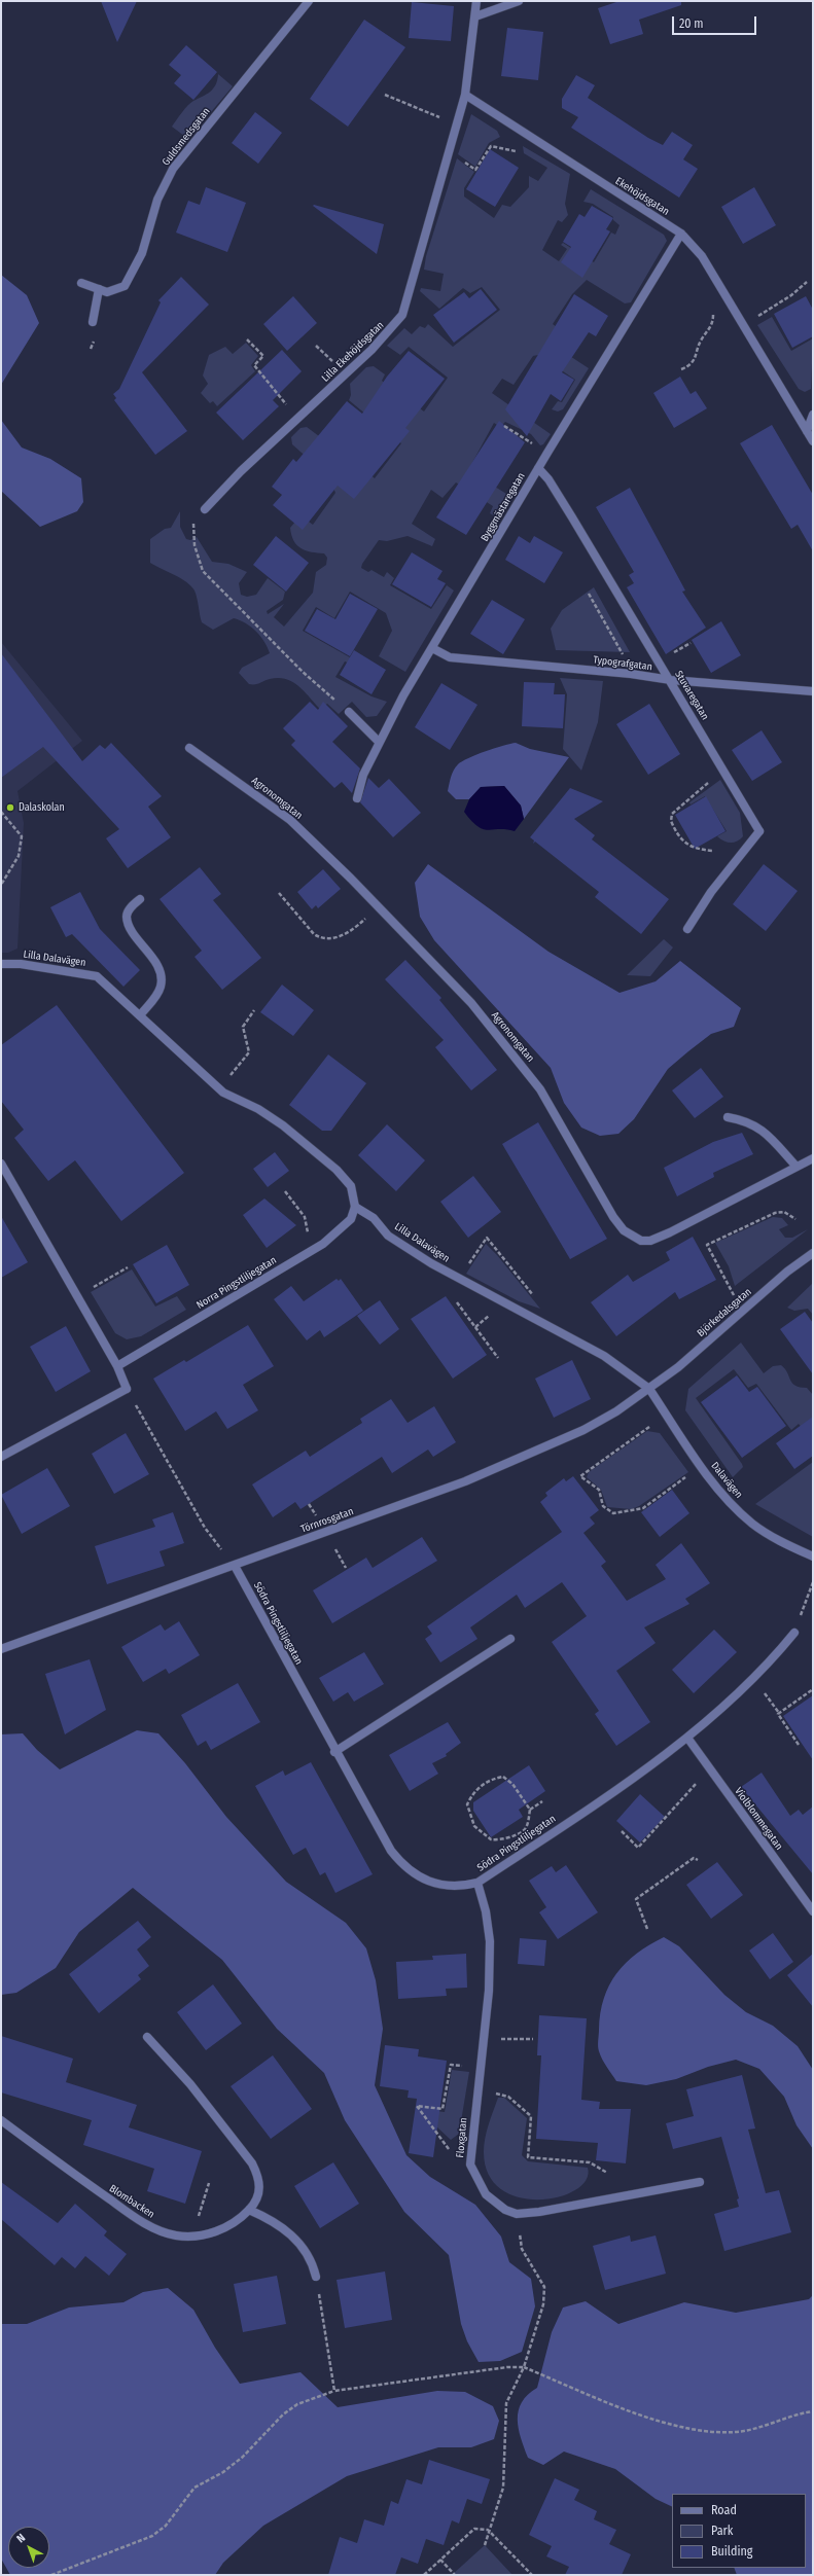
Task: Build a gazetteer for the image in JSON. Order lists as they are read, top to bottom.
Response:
{
  "streets": {
    "street": [
      "Guldsmedsgatan",
      "Ekehöjdsgatan",
      "Lilla Ekehöjdsgatan",
      "Byggmästaregatan",
      "Typografgatan",
      "Stuvaregatan",
      "Agronomgatan",
      "Lilla Dalavägen",
      "Norra Pingstliljegatan",
      "Björkedalsgatan",
      "Dalavägen",
      "Törnrosgatan",
      "Södra Pingstliljegatan",
      "Violblommegatan",
      "Floxgatan",
      "Blombacken"
    ]
  },
  "crossings": [
    ["Ekehöjdsgatan", "Lilla Ekehöjdsgatan"],
    ["Ekehöjdsgatan", "Byggmästaregatan"],
    ["Byggmästaregatan", "Typografgatan"],
    ["Byggmästaregatan", "Stuvaregatan"],
    ["Typografgatan", "Stuvaregatan"],
    ["Lilla Dalavägen", "Norra Pingstliljegatan"],
    ["Lilla Dalavägen", "Björkedalsgatan"],
    ["Lilla Dalavägen", "Dalavägen"],
    ["Lilla Dalavägen", "Törnrosgatan"],
    ["Björkedalsgatan", "Dalavägen"],
    ["Björkedalsgatan", "Törnrosgatan"],
    ["Dalavägen", "Törnrosgatan"],
    ["Törnrosgatan", "Södra Pingstliljegatan"],
    ["Södra Pingstliljegatan", "Violblommegatan"],
    ["Södra Pingstliljegatan", "Floxgatan"]
  ],
  "places": ["Dalaskolan"],
  "legend": ["Road", "Park", "Building"],
  "scale_bar": "20 m",
  "north": "top left"
}
